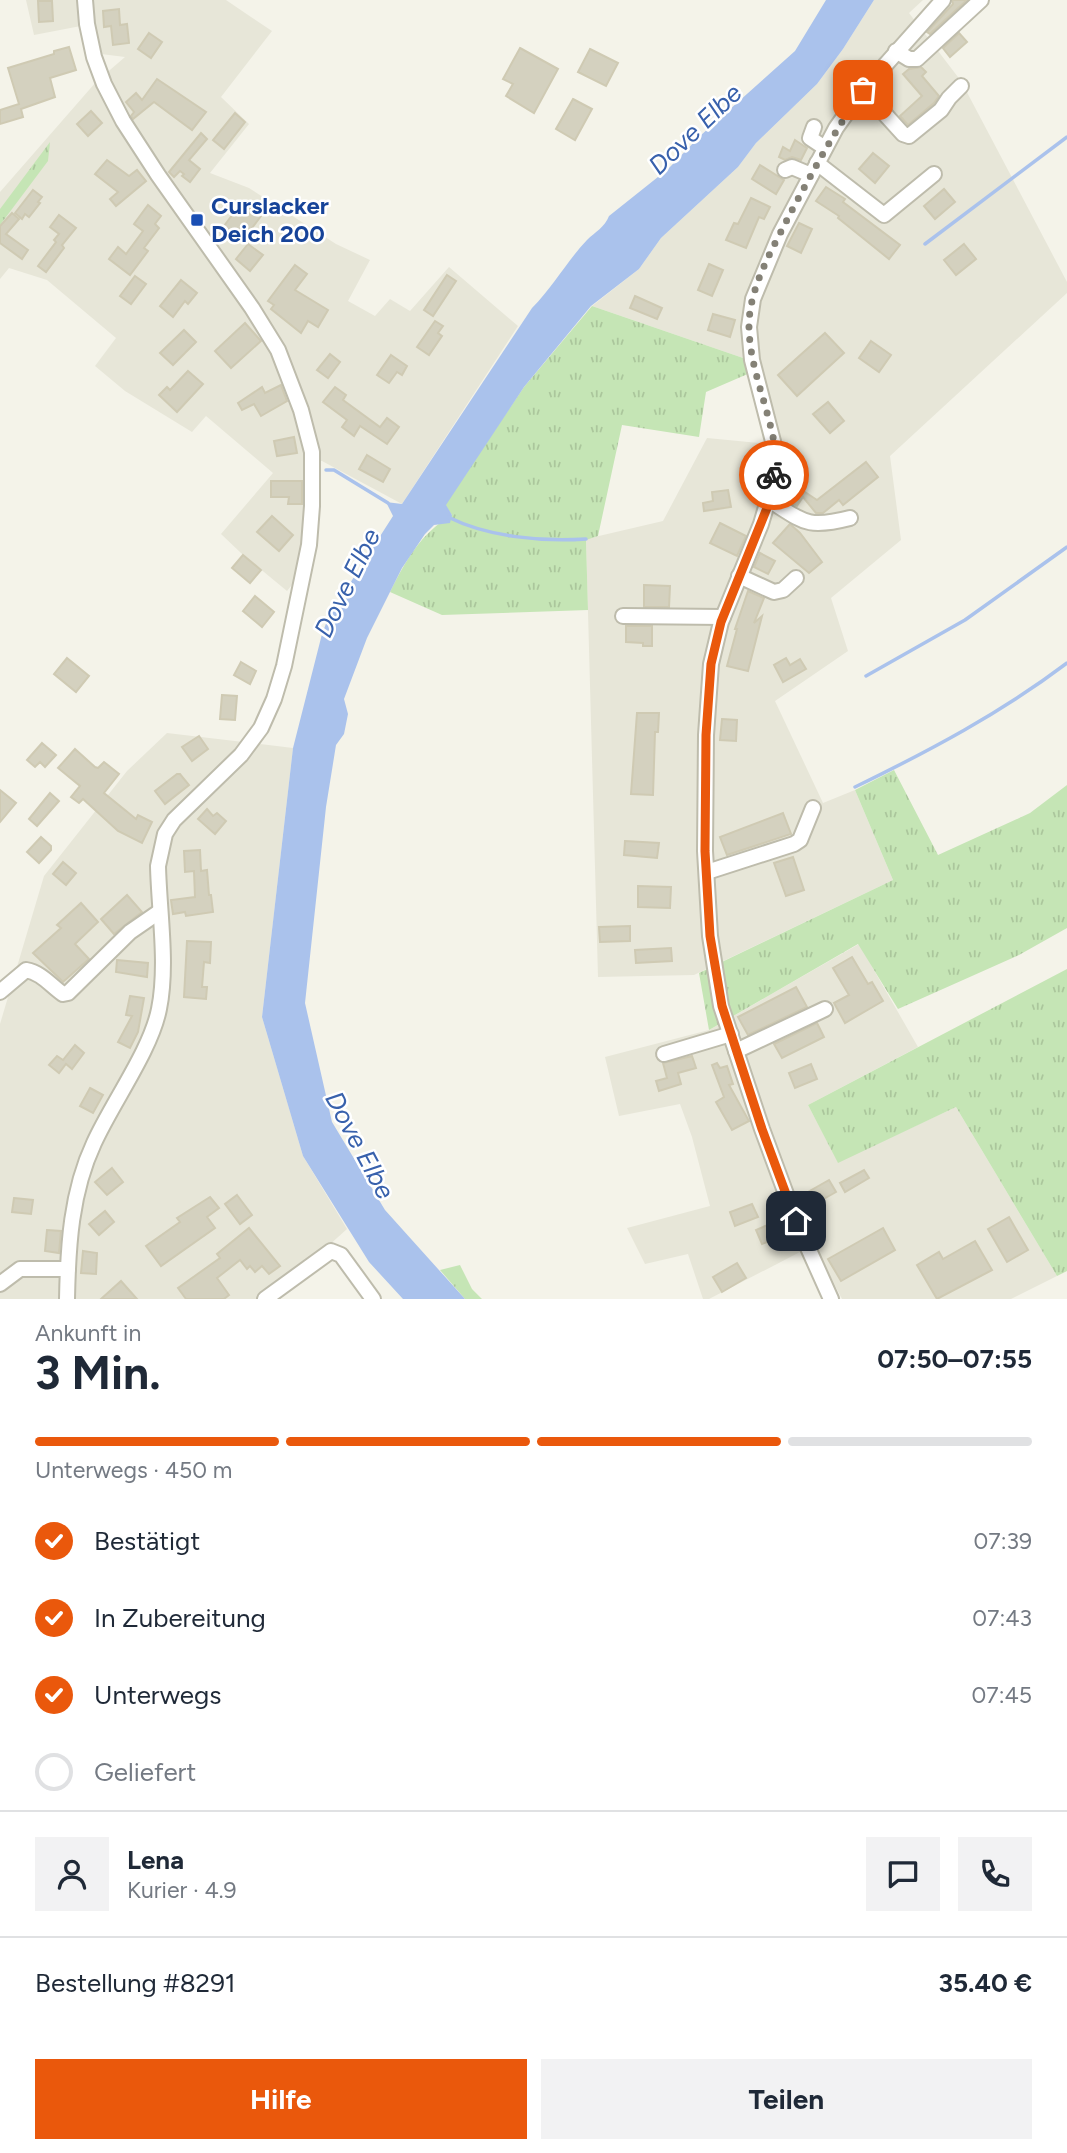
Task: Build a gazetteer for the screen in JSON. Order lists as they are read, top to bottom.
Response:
{
  "water": ["Dove Elbe"],
  "places": {
    "transit": ["Curslacker Deich 200"]
  },
  "page": {
    "heading": ["3 Min.", "Ankunft in", "07:50–07:55"],
    "panel": [
      "Lena",
      "Kurier · 4.9",
      "Bestellung #8291",
      "35.40 €"
    ],
    "bar": "Unterwegs · 450 m",
    "list": [
      ["Bestätigt", "07:39"],
      ["In Zubereitung", "07:43"],
      ["Unterwegs", "07:45"],
      "Geliefert"
    ],
    "buttons": ["Hilfe", "Teilen"]
  }
}
